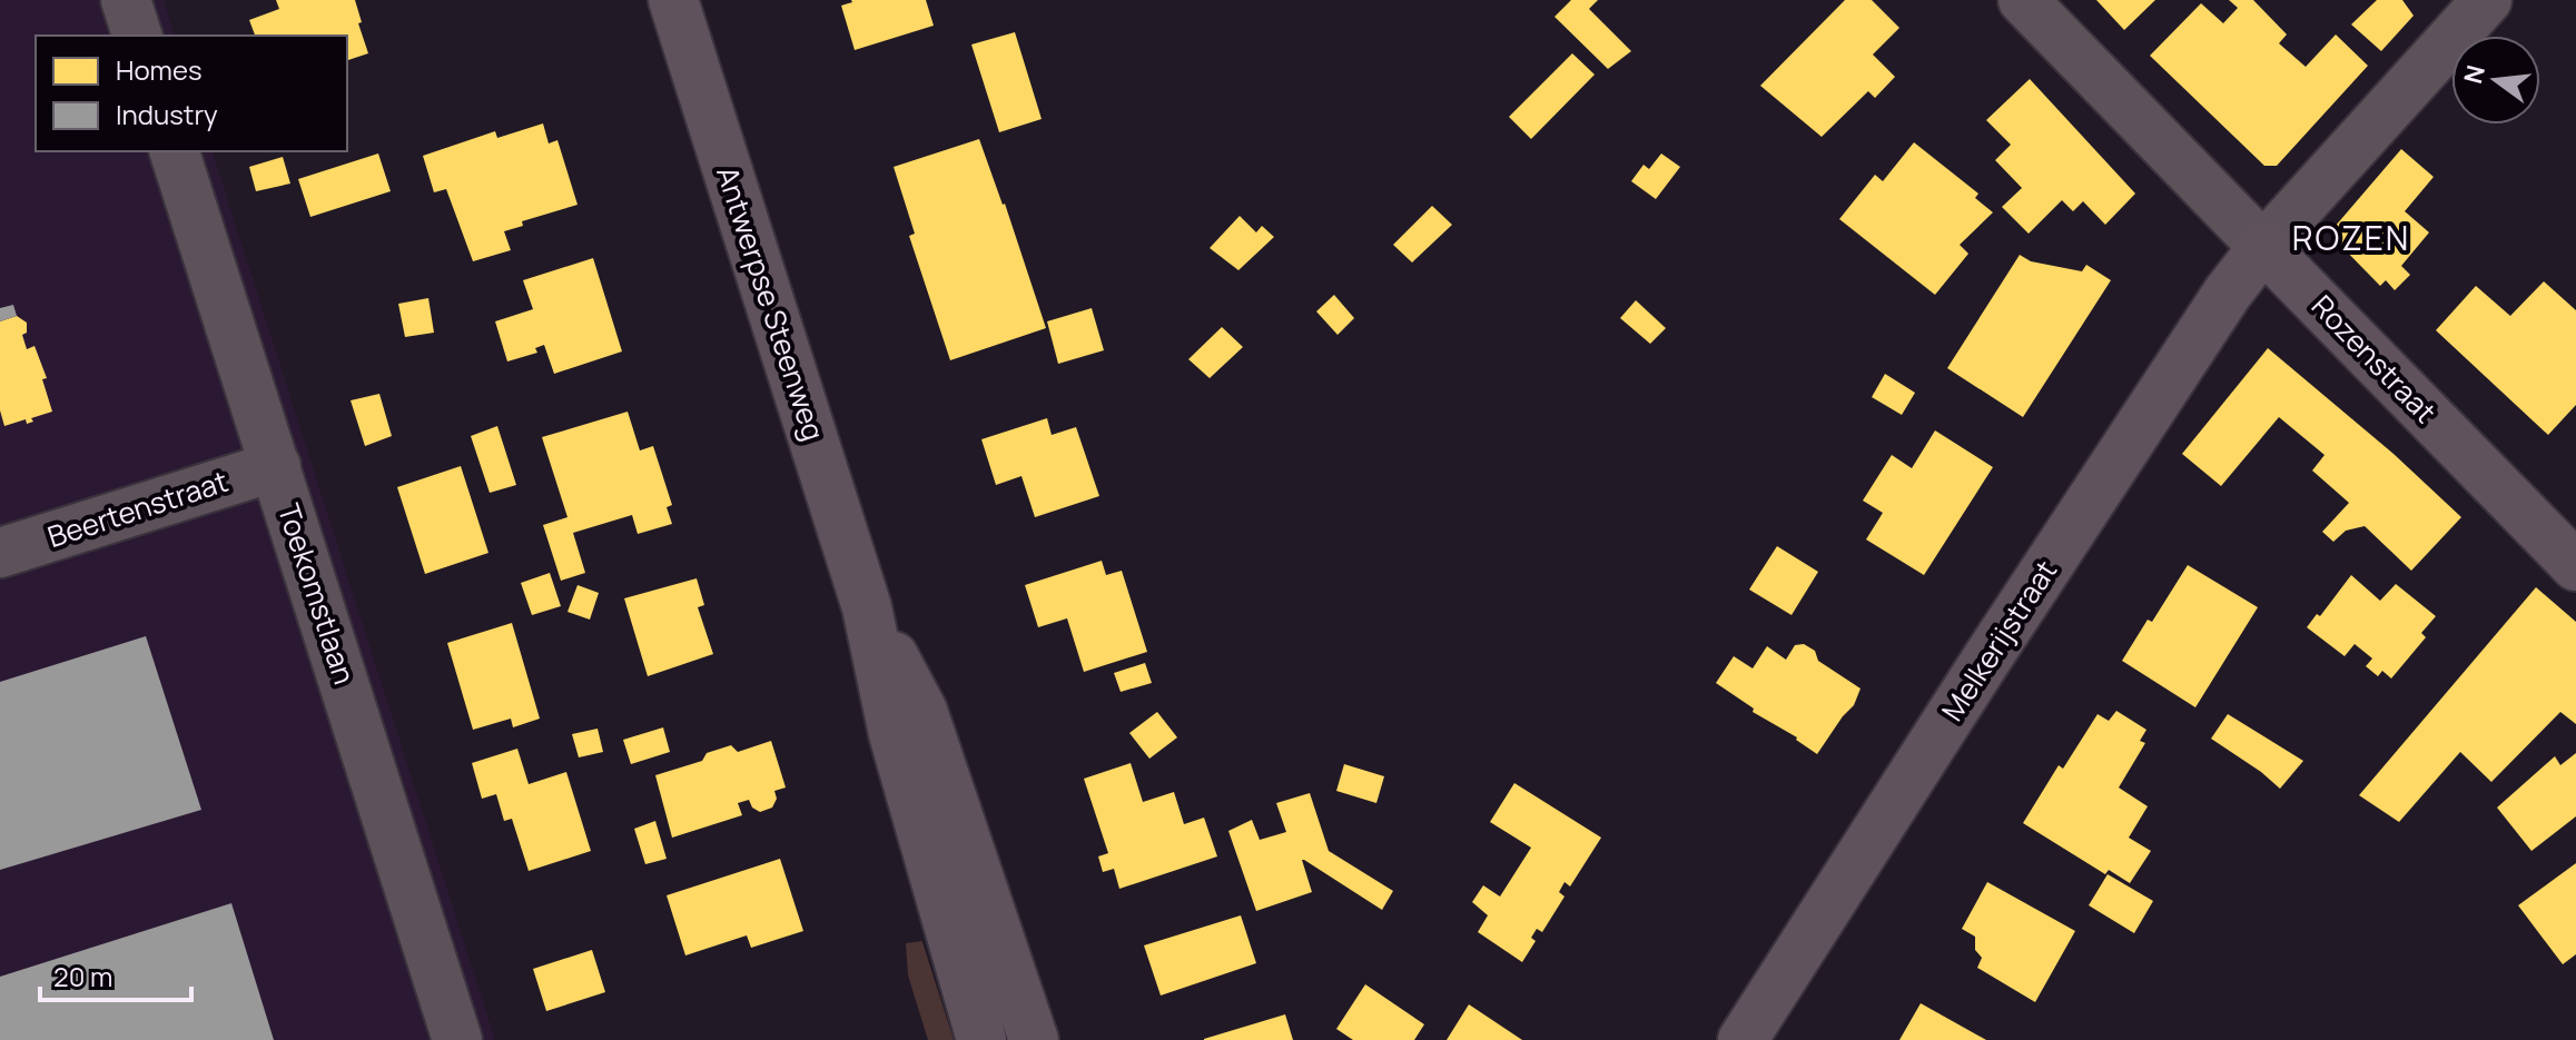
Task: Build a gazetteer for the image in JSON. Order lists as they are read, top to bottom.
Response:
{
  "streets": {
    "main road": ["Antwerpse Steenweg", "Rozenstraat", "Melkerijstraat"],
    "street": ["Beertenstraat", "Toekomstlaan"]
  },
  "crossings": [
    ["Rozenstraat", "Melkerijstraat"],
    ["Beertenstraat", "Toekomstlaan"]
  ],
  "districts": ["ROZEN"],
  "legend": ["Homes", "Industry"],
  "scale_bar": "20 m",
  "north": "left"
}
